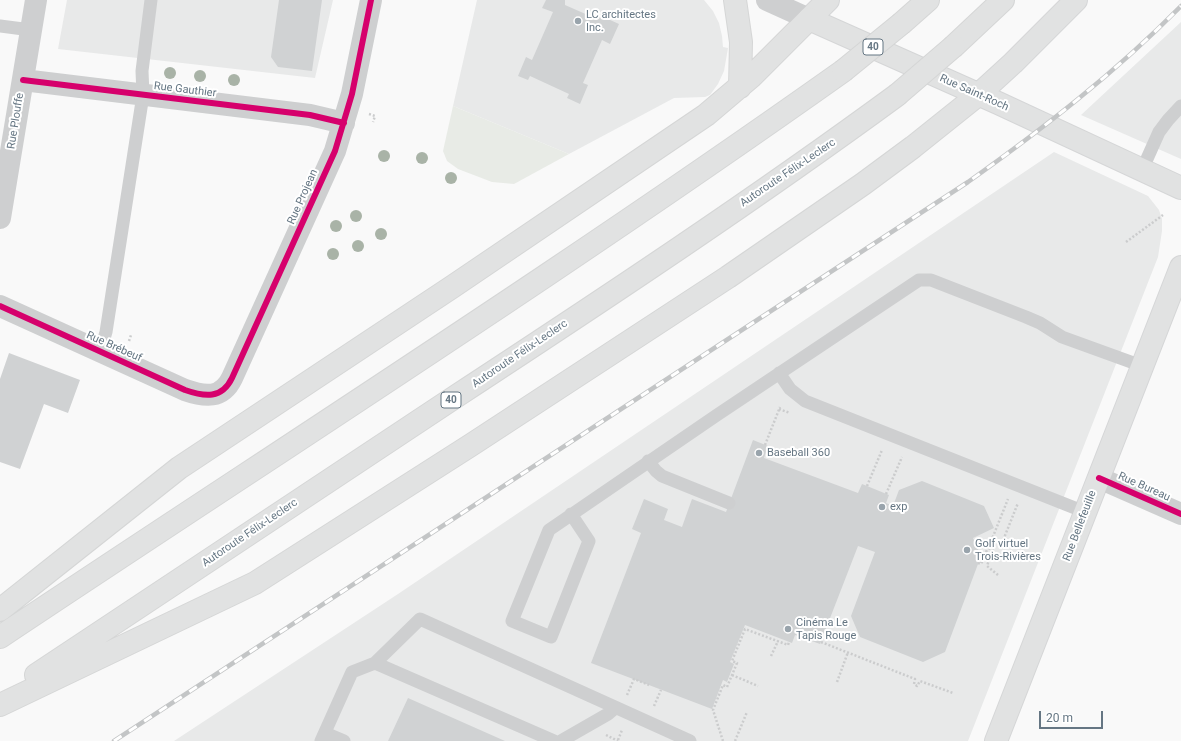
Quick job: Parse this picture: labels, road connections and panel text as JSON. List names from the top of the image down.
{
  "streets": {
    "main road": [
      "40",
      "Rue Saint-Roch",
      "Autoroute Félix-Leclerc",
      "Rue Bellefeuille"
    ],
    "street": [
      "Rue Gauthier",
      "Rue Plouffe",
      "Rue Projean",
      "Rue Brébeuf",
      "Rue Bureau"
    ]
  },
  "crossings": [
    ["Rue Gauthier", "Rue Plouffe"],
    ["Rue Gauthier", "Rue Projean"],
    ["Rue Projean", "Rue Brébeuf"],
    ["Rue Bureau", "Rue Bellefeuille"]
  ],
  "places": [
    "LC architectes Inc.",
    "Baseball 360",
    "exp",
    "Golf virtuel Trois-Rivières",
    "Cinéma Le Tapis Rouge"
  ],
  "scale_bar": "20 m"
}
